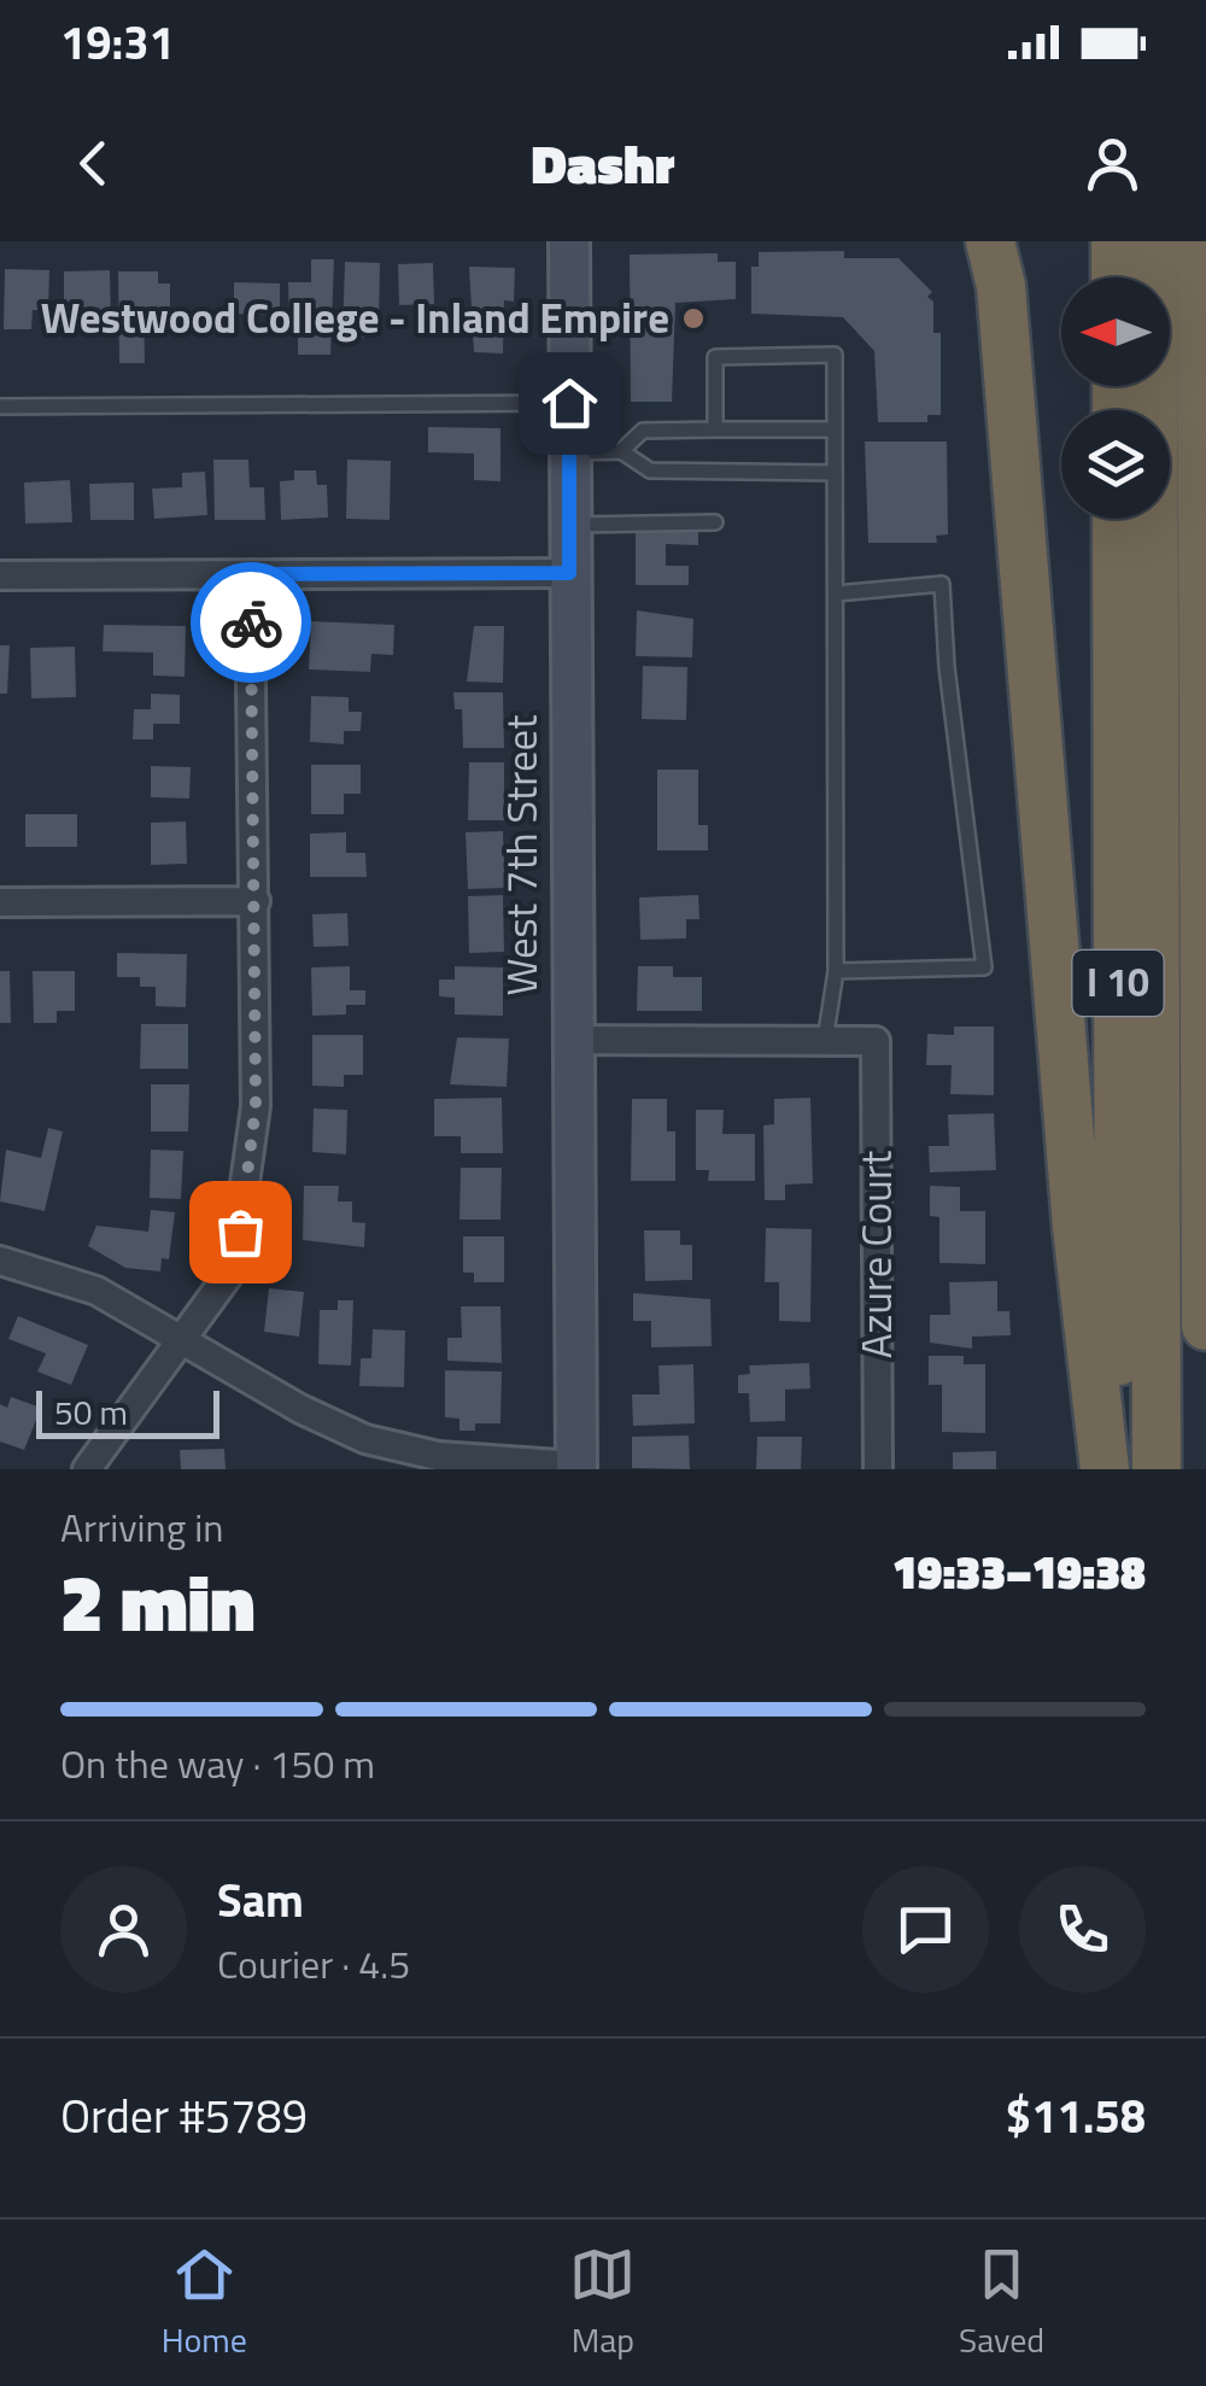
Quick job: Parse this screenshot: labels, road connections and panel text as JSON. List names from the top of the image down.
{
  "streets": {
    "highway": ["I 10"],
    "street": ["West 7th Street", "Azure Court"]
  },
  "places": ["Westwood College - Inland Empire"],
  "scale_bar": "50 m",
  "north": "left",
  "page": {
    "status": "19:31",
    "header": "Dashr",
    "scale": "50 m",
    "heading": ["2 min", "Arriving in", "19:33–19:38"],
    "panel": [
      "Sam",
      "Courier · 4.5",
      "Order #5789",
      "$11.58"
    ],
    "bar": "On the way · 150 m",
    "tabs": ["Home", "Map", "Saved"]
  }
}
